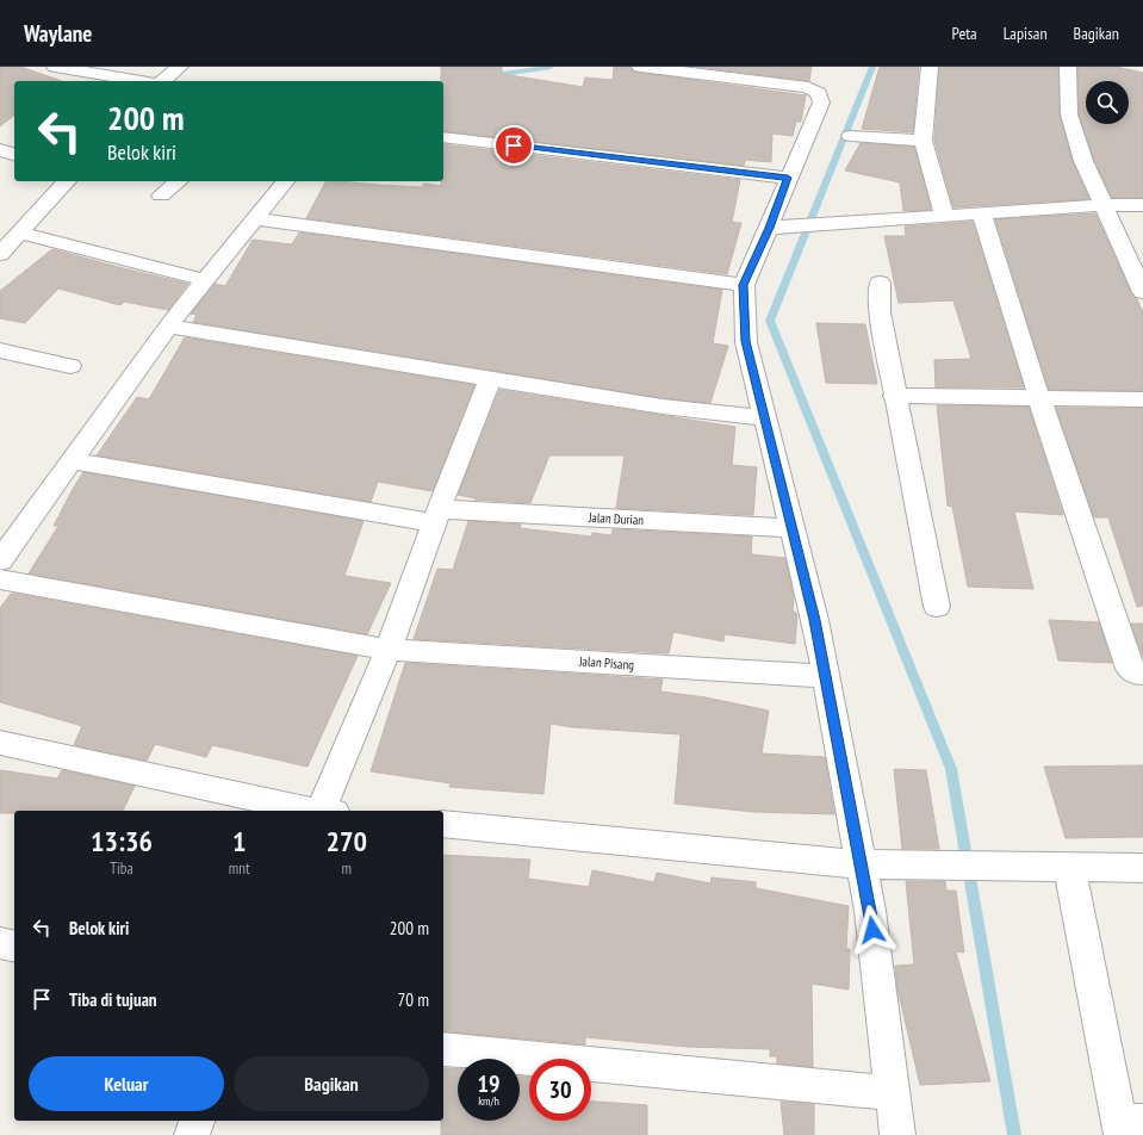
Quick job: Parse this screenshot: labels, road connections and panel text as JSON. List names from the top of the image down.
{
  "streets": {
    "street": ["Jalan Durian", "Jalan Pisang"]
  },
  "page": {
    "header": "Waylane",
    "nav": ["Peta", "Lapisan", "Bagikan"],
    "turn": ["200 m", "Belok kiri"],
    "eta": [
      "13:36",
      "Tiba",
      "1",
      "mnt",
      "270",
      "m"
    ],
    "list": [
      {
        "name": "Belok kiri",
        "value": "200 m"
      },
      {
        "name": "Tiba di tujuan",
        "value": "70 m"
      }
    ],
    "buttons": ["Keluar", "Bagikan"],
    "speed": "19 km/h",
    "limit": "30"
  }
}
